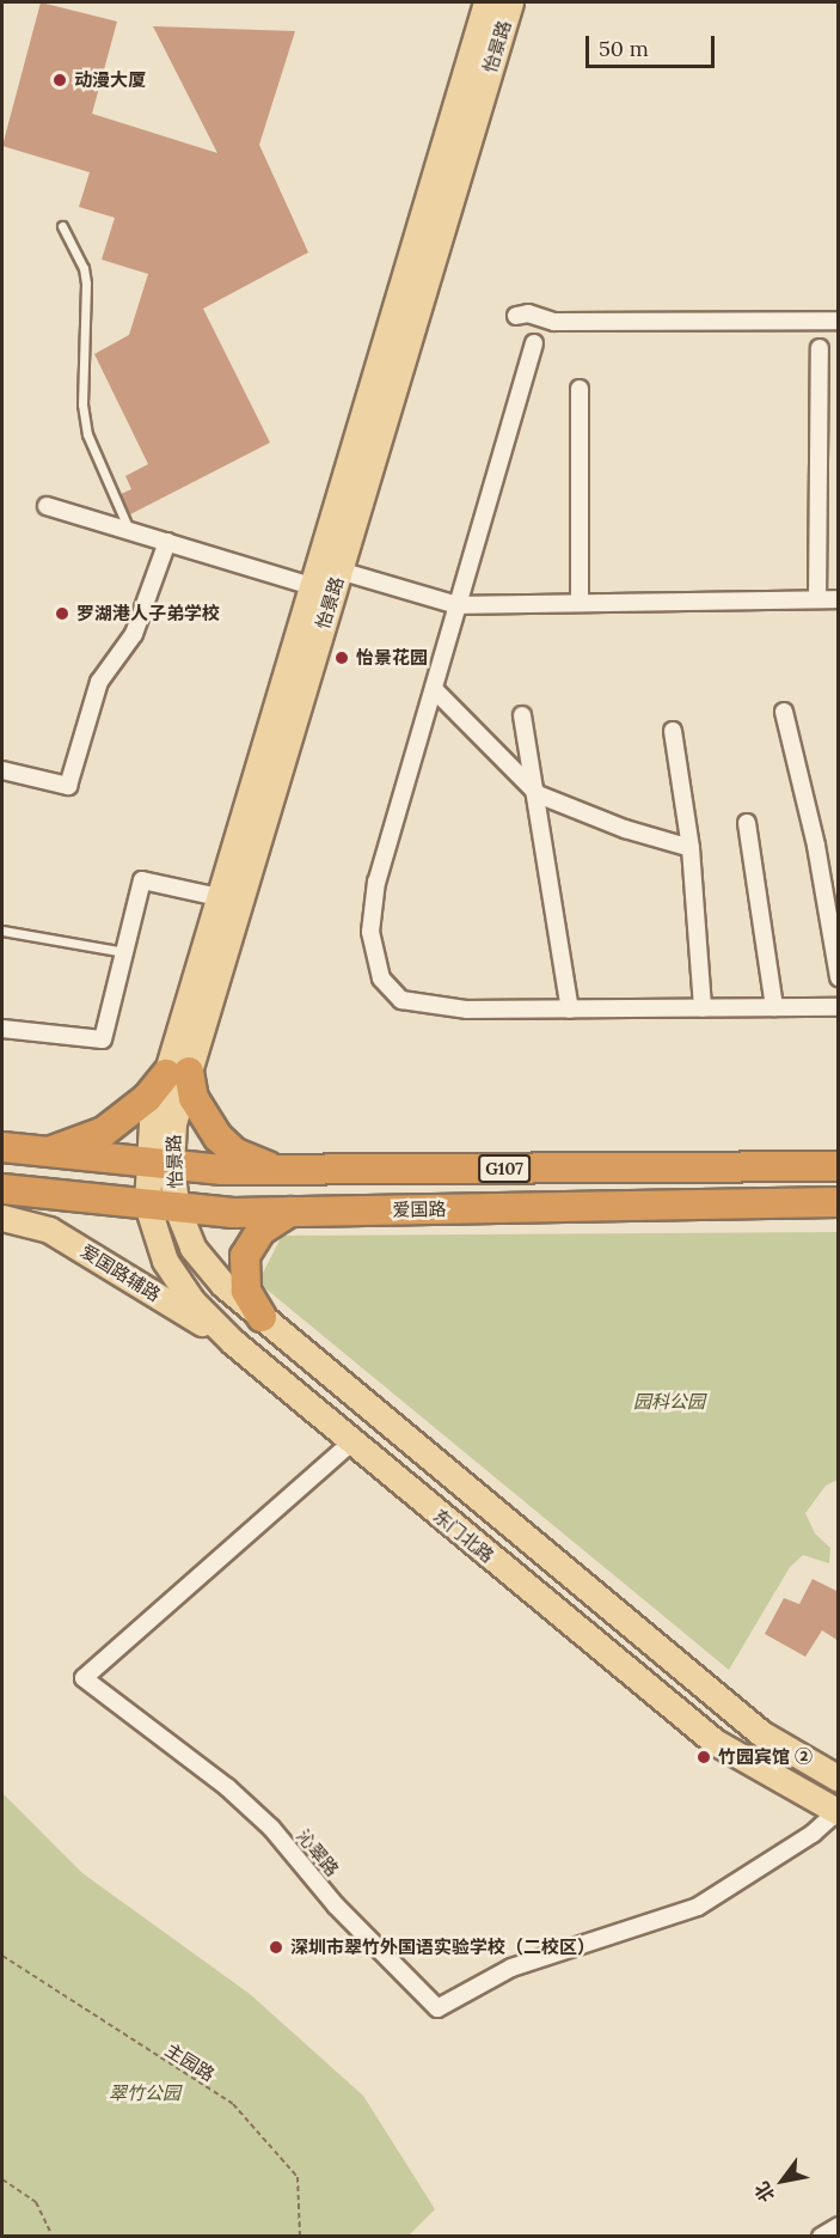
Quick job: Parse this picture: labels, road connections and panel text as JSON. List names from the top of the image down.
{
  "streets": {
    "highway": ["G107", "爱国路"],
    "main road": ["怡景路", "爱国路辅路", "东门北路"],
    "street": ["沁翠路"],
    "path": ["主园路"]
  },
  "crossings": [
    ["怡景路", "G107"],
    ["怡景路", "爱国路"],
    ["怡景路", "东门北路"],
    ["爱国路", "东门北路"],
    ["爱国路辅路", "东门北路"],
    ["东门北路", "沁翠路"]
  ],
  "parks": ["园科公园", "翠竹公园"],
  "places": [
    "动漫大厦",
    "罗湖港人子弟学校",
    "怡景花园",
    "竹园宾馆 ②",
    "深圳市翠竹外国语实验学校（二校区）"
  ],
  "scale_bar": "50 m",
  "north": "bottom left"
}
